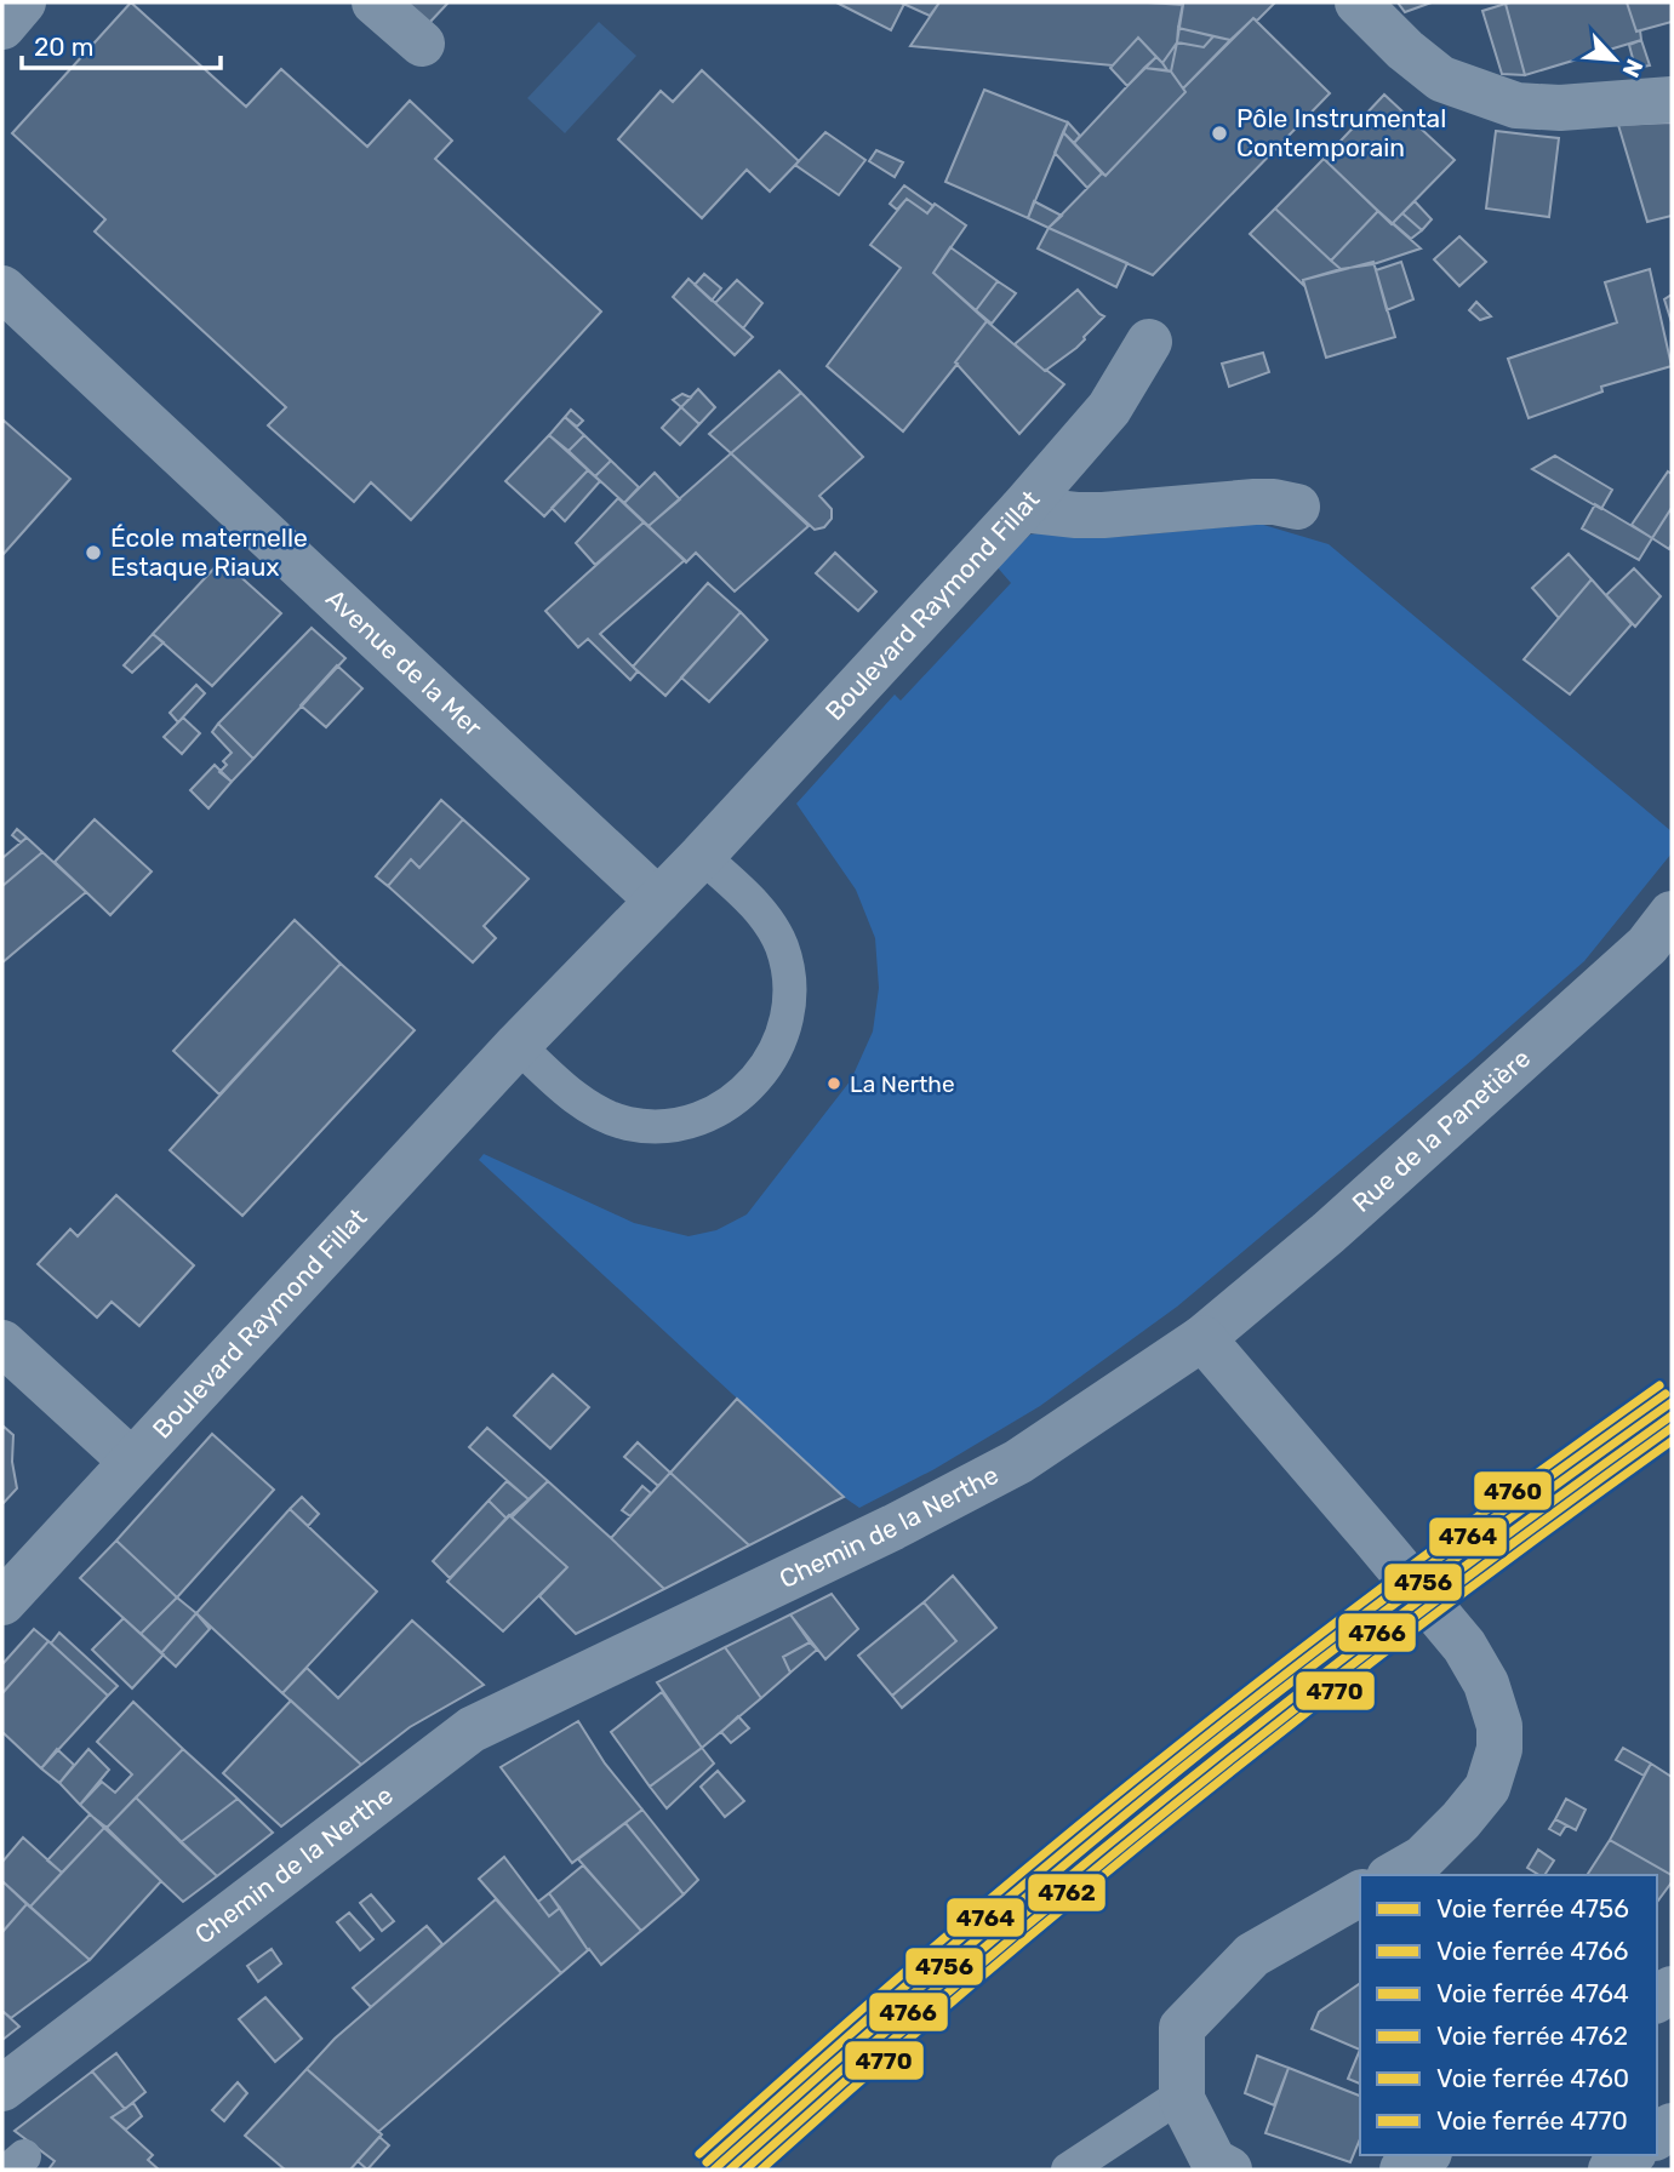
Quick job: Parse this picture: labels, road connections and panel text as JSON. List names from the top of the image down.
{
  "streets": {
    "street": [
      "Boulevard Raymond Fillat",
      "Avenue de la Mer",
      "Rue de la Panetière",
      "Chemin de la Nerthe"
    ]
  },
  "crossings": [
    ["Boulevard Raymond Fillat", "Avenue de la Mer"],
    ["Rue de la Panetière", "Chemin de la Nerthe"]
  ],
  "places": ["Pôle Instrumental Contemporain", "École maternelle Estaque Riaux", "La Nerthe"],
  "lines": [
    "rail line 4760",
    "rail line 4764",
    "rail line 4756",
    "rail line 4766",
    "rail line 4762",
    "rail line 4770"
  ],
  "legend": [
    "Voie ferrée 4756",
    "Voie ferrée 4766",
    "Voie ferrée 4764",
    "Voie ferrée 4762",
    "Voie ferrée 4760",
    "Voie ferrée 4770"
  ],
  "scale_bar": "20 m",
  "north": "bottom right"
}
